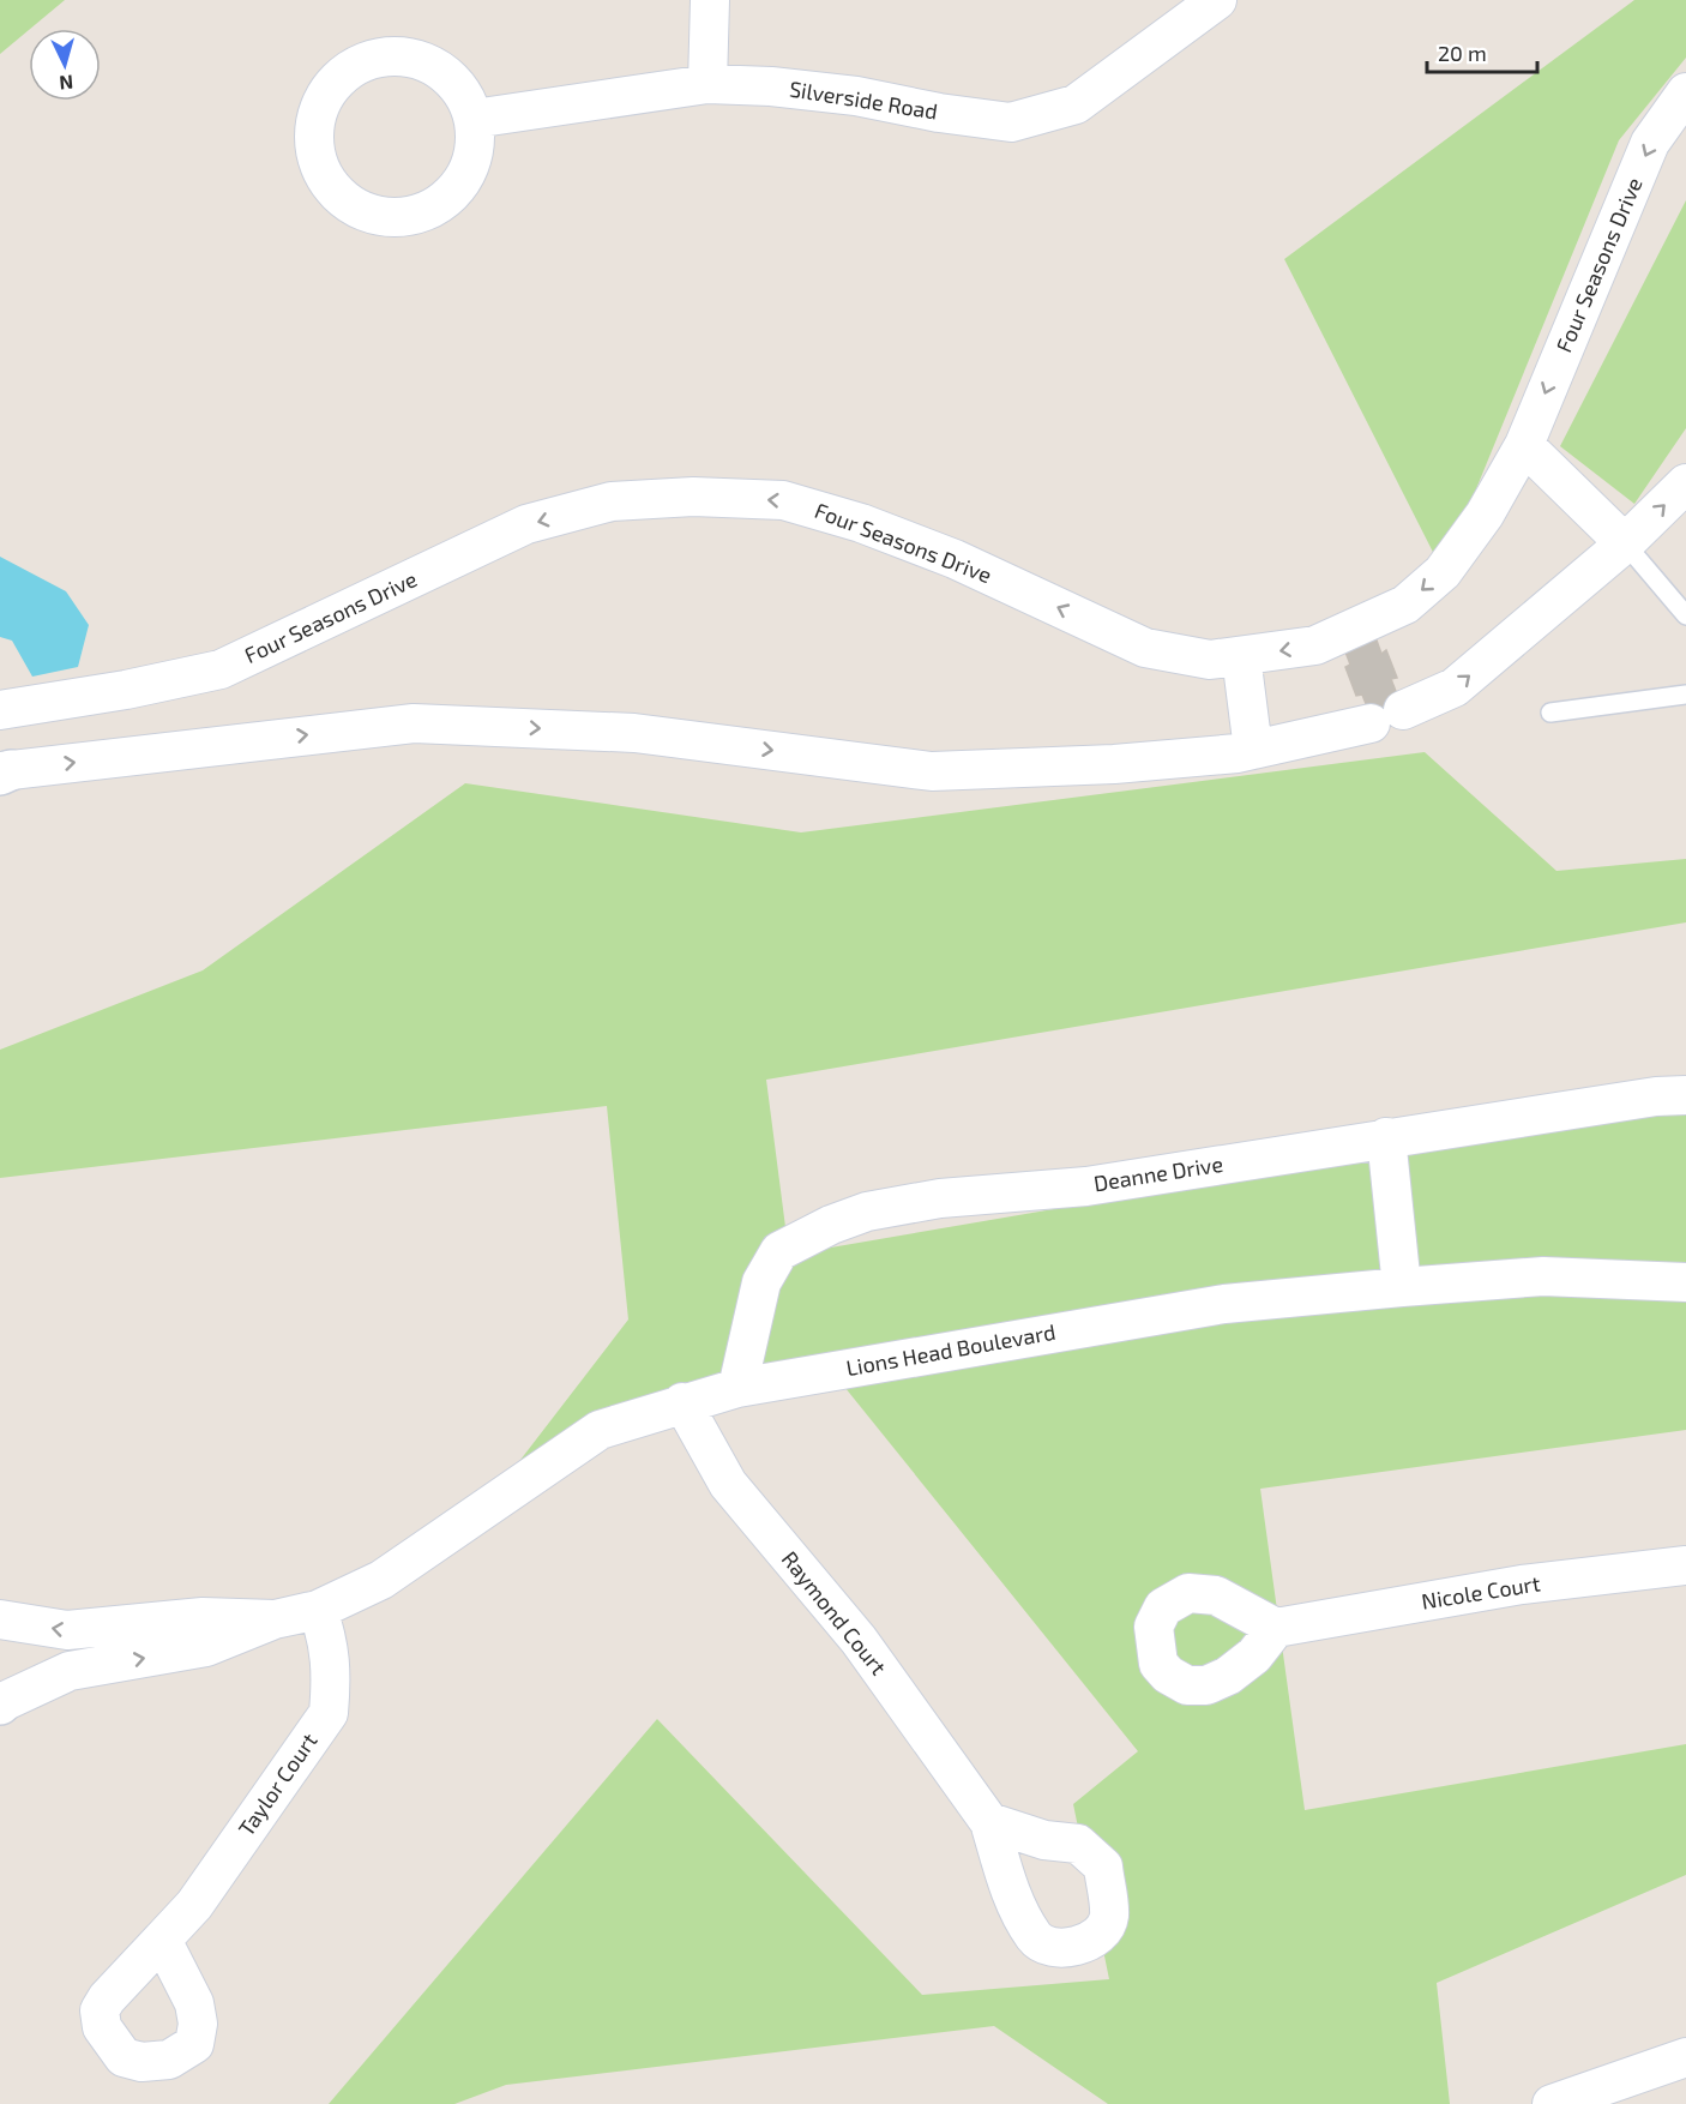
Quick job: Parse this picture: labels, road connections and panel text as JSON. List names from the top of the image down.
{
  "streets": {
    "street": [
      "Silverside Road",
      "Four Seasons Drive",
      "Deanne Drive",
      "Lions Head Boulevard",
      "Nicole Court",
      "Raymond Court",
      "Taylor Court"
    ]
  },
  "crossings": [
    ["Deanne Drive", "Lions Head Boulevard"],
    ["Lions Head Boulevard", "Raymond Court"],
    ["Lions Head Boulevard", "Taylor Court"]
  ],
  "scale_bar": "20 m",
  "north": "bottom"
}
